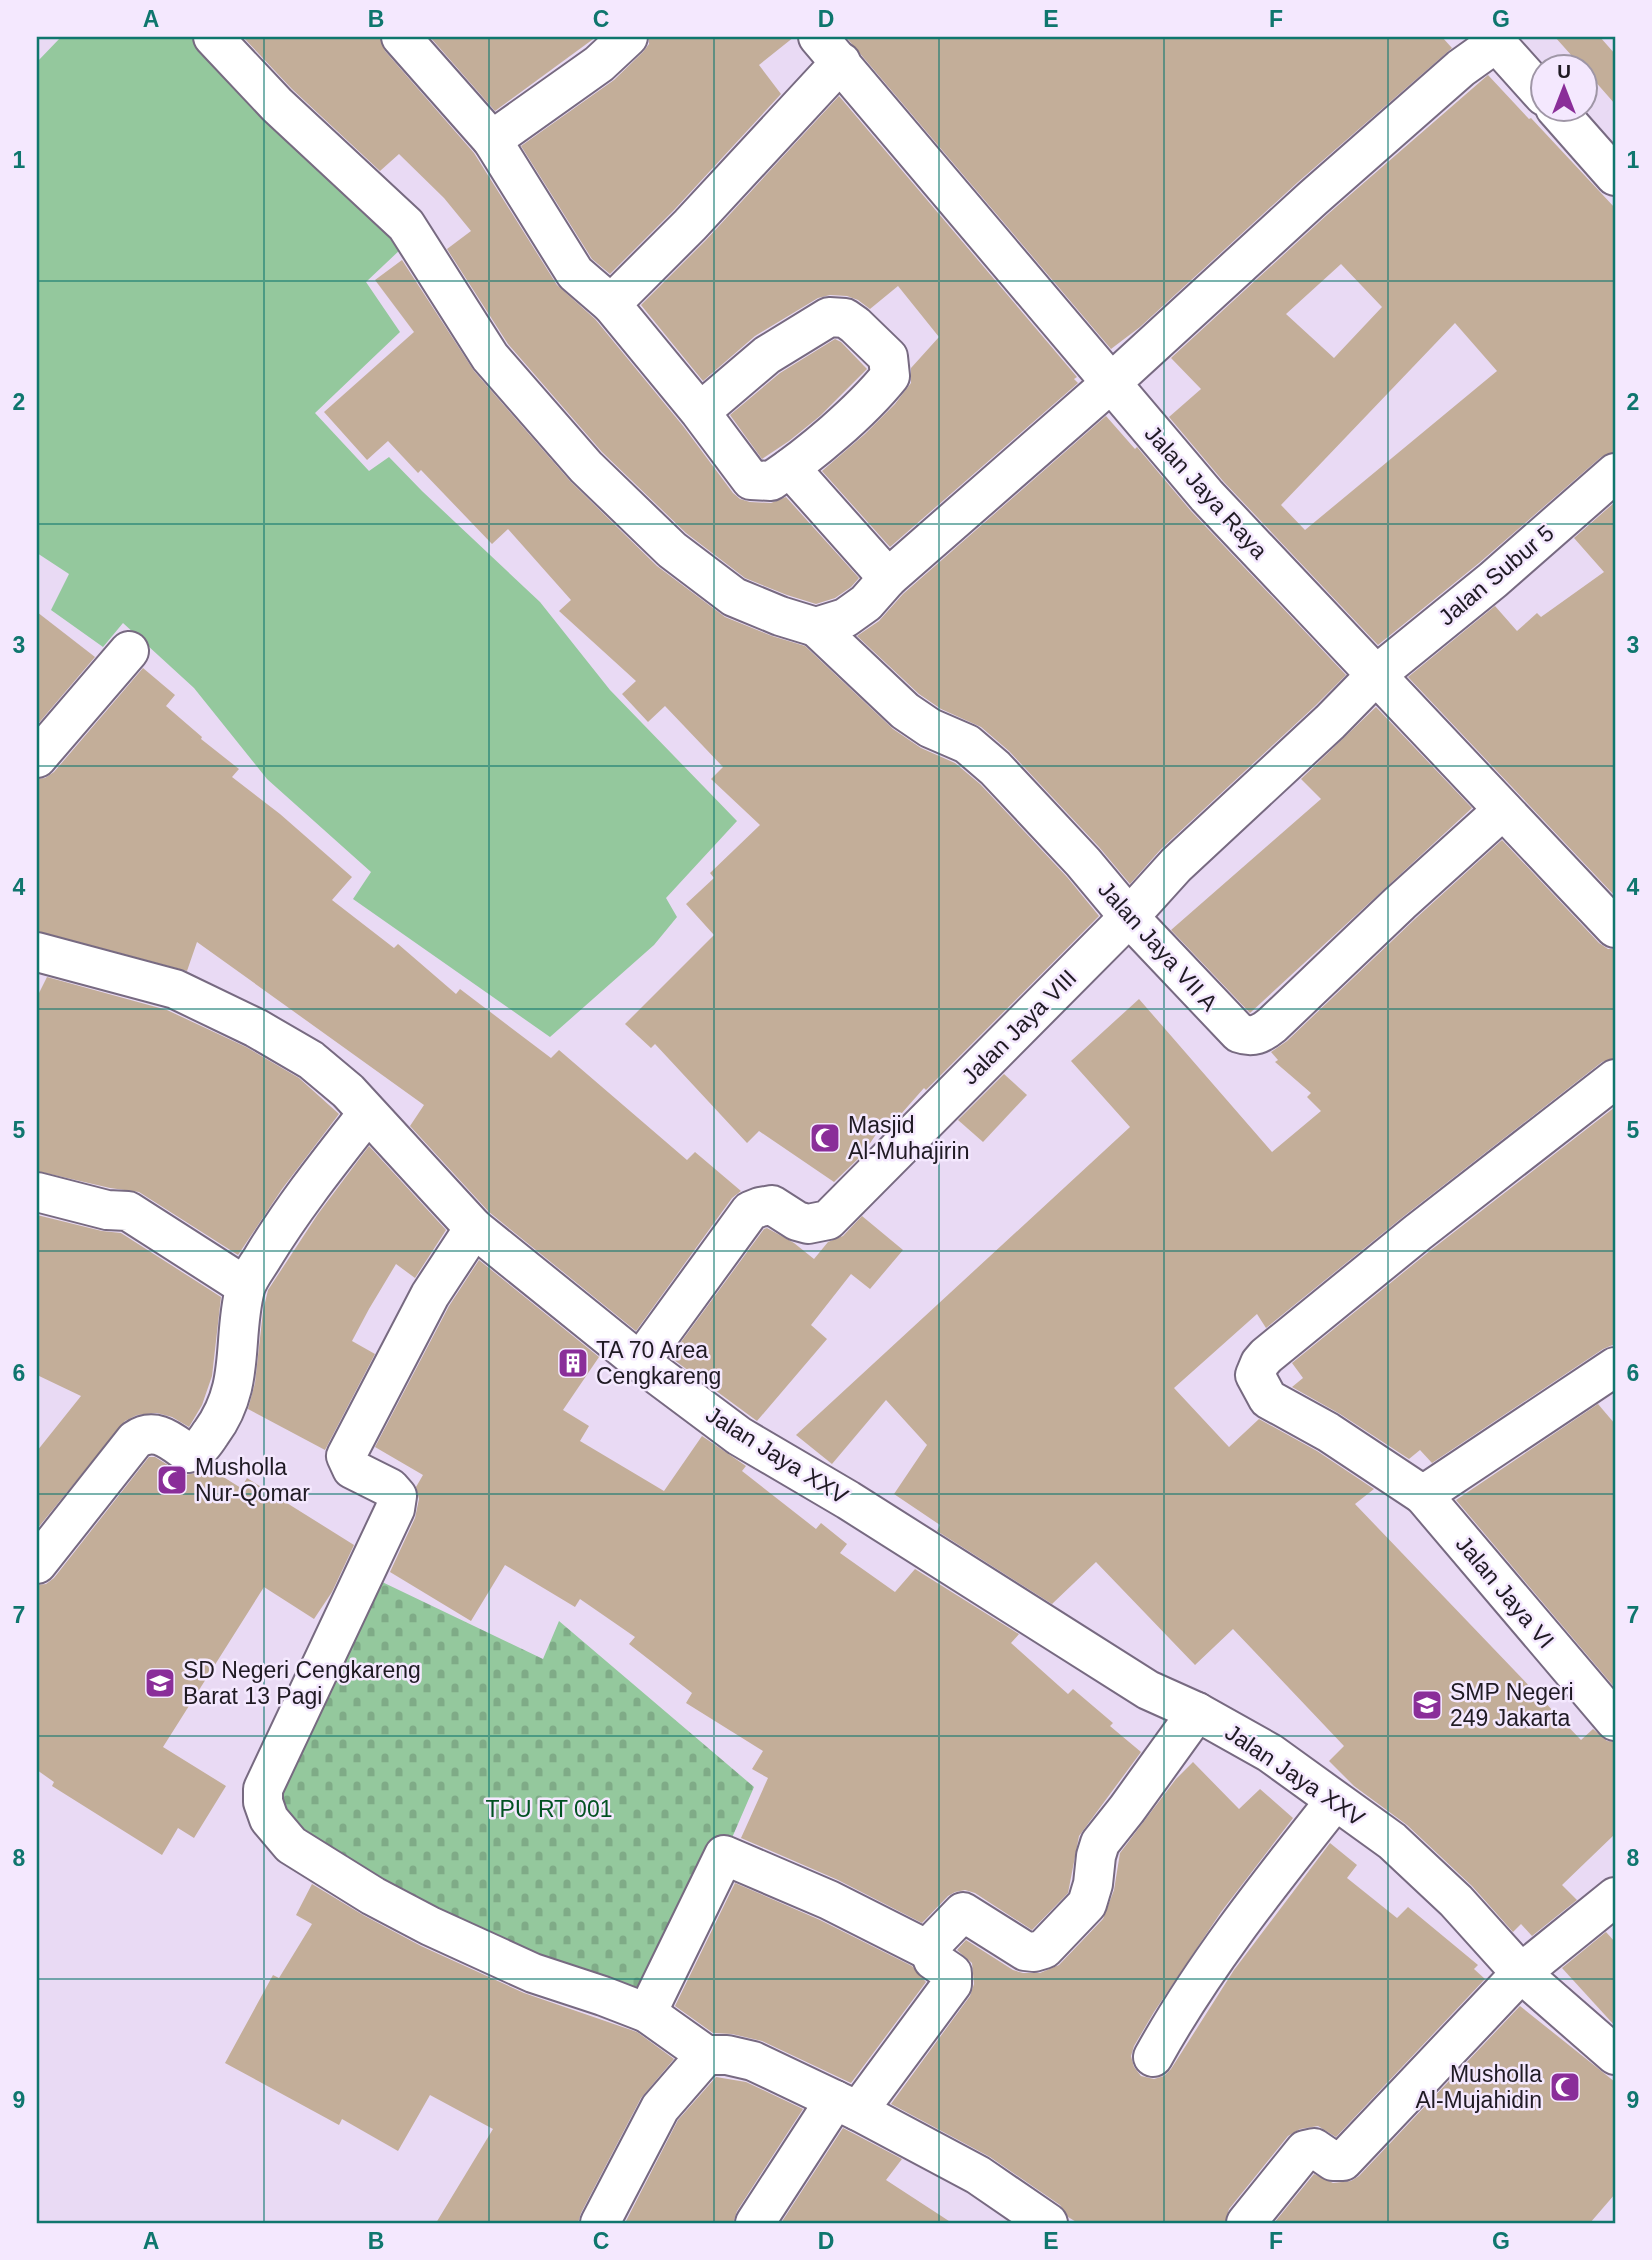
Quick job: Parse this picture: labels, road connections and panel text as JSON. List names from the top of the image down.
{
  "streets": {
    "street": [
      "Jalan Jaya Raya",
      "Jalan Subur 5",
      "Jalan Jaya VII A",
      "Jalan Jaya VIII",
      "Jalan Jaya XXV",
      "Jalan Jaya VI"
    ]
  },
  "crossings": [
    ["Jalan Jaya Raya", "Jalan Subur 5"],
    ["Jalan Jaya Raya", "Jalan Jaya VII A"],
    ["Jalan Jaya Raya", "Jalan Jaya VIII"],
    ["Jalan Subur 5", "Jalan Jaya VIII"],
    ["Jalan Jaya VII A", "Jalan Jaya VIII"],
    ["Jalan Jaya VIII", "Jalan Jaya XXV"]
  ],
  "parks": ["TPU RT 001"],
  "places": {
    "mosque": ["Masjid Al-Muhajirin", "Musholla Nur-Qomar", "Musholla Al-Mujahidin"],
    "building": ["TA 70 Area Cengkareng"],
    "school or university": ["SD Negeri Cengkareng Barat 13 Pagi", "SMP Negeri 249 Jakarta"]
  },
  "north": "top",
  "grid": {
    "columns": [
      "A",
      "B",
      "C",
      "D",
      "E",
      "F",
      "G"
    ],
    "rows": [
      "1",
      "2",
      "3",
      "4",
      "5",
      "6",
      "7",
      "8",
      "9"
    ]
  }
}
